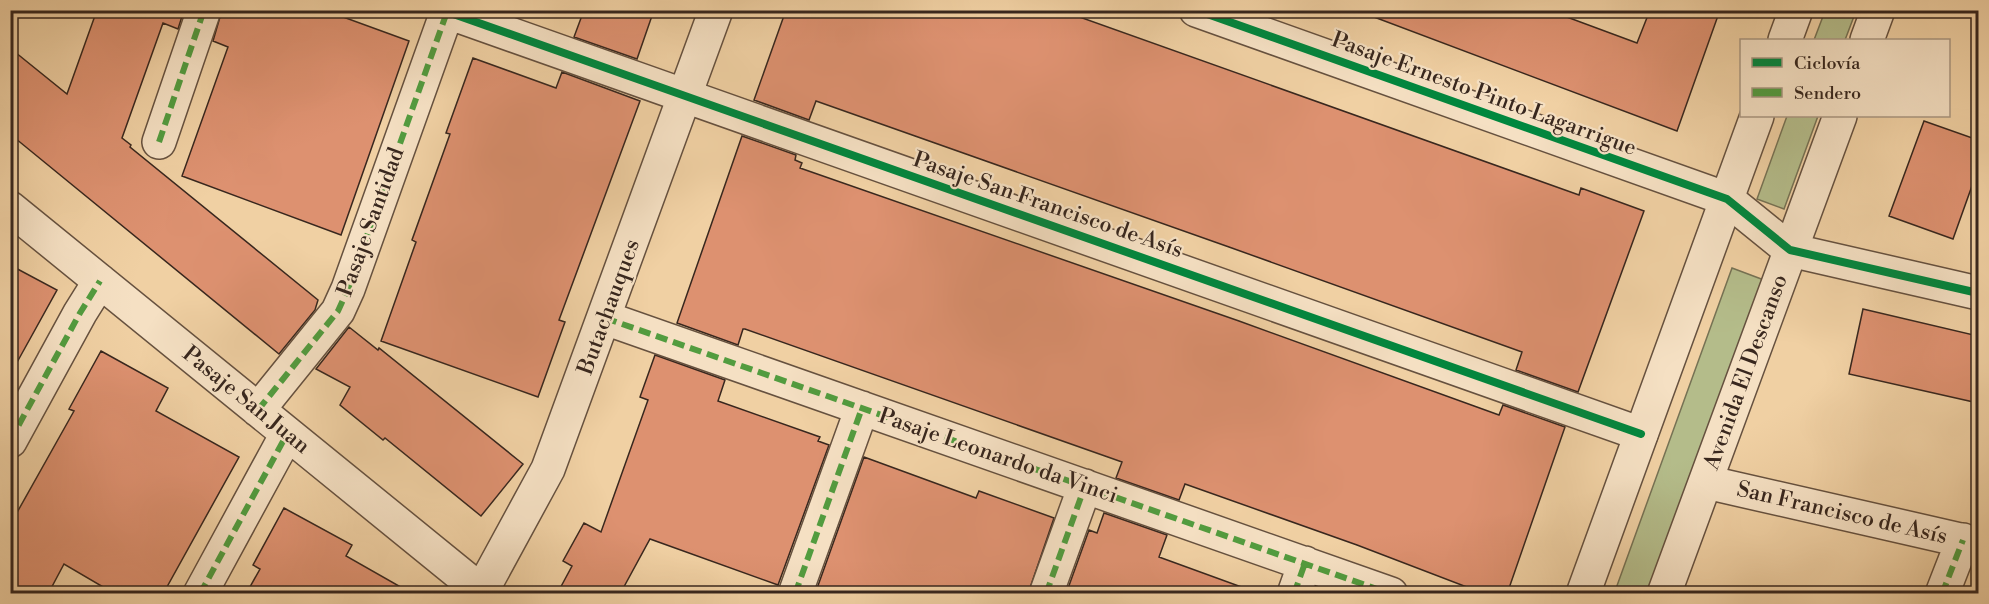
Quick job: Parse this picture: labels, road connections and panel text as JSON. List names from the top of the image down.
{
  "streets": {
    "street": [
      "Pasaje Ernesto Pinto Lagarrigue",
      "Pasaje San Francisco de Asís",
      "Pasaje Santidad",
      "Butachauques",
      "Avenida El Descanso",
      "Pasaje San Juan",
      "Pasaje Leonardo da Vinci",
      "San Francisco de Asís"
    ]
  },
  "crossings": [
    ["Pasaje Ernesto Pinto Lagarrigue", "Avenida El Descanso"],
    ["Pasaje San Francisco de Asís", "Pasaje Santidad"],
    ["Pasaje San Francisco de Asís", "Butachauques"],
    ["Pasaje Santidad", "Pasaje San Juan"],
    ["Butachauques", "Pasaje San Juan"],
    ["Butachauques", "Pasaje Leonardo da Vinci"],
    ["Avenida El Descanso", "San Francisco de Asís"]
  ],
  "legend": ["Ciclovía", "Sendero"]
}
